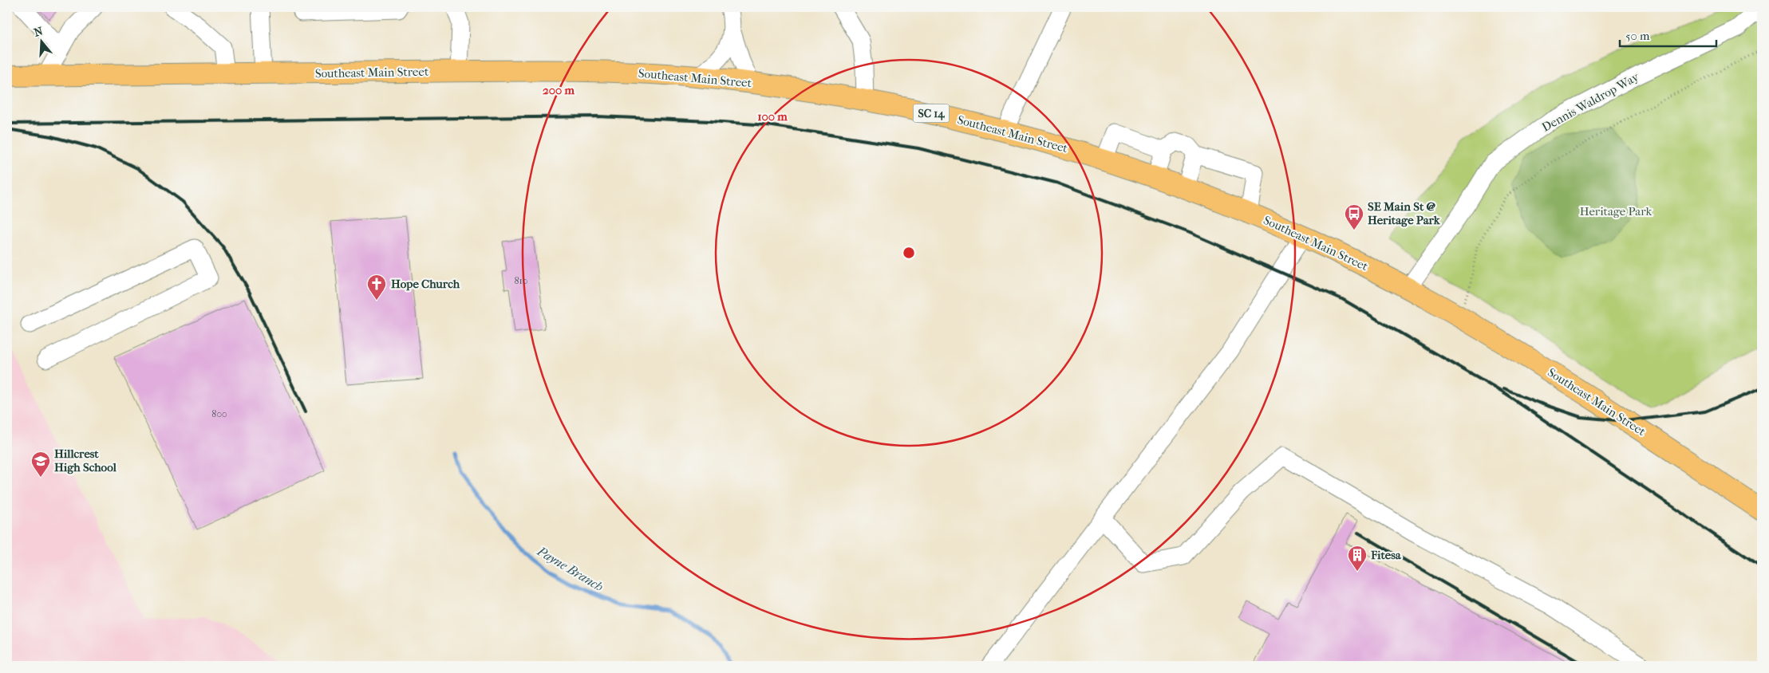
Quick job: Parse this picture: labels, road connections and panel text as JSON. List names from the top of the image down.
{
  "streets": {
    "main road": ["Southeast Main Street", "SC 14"],
    "street": ["Dennis Waldrop Way"]
  },
  "crossings": [
    ["Southeast Main Street", "Dennis Waldrop Way"]
  ],
  "water": ["Payne Branch"],
  "parks": ["Heritage Park"],
  "places": {
    "bus stop": ["SE Main St @ Heritage Park"],
    "church": ["Hope Church"],
    "school or university": ["Hillcrest High School"],
    "building": ["Fitesa"]
  },
  "house_numbers": ["810", "800"],
  "scale_bar": "50 m",
  "north": "top",
  "rings": ["200 m", "100 m"]
}
